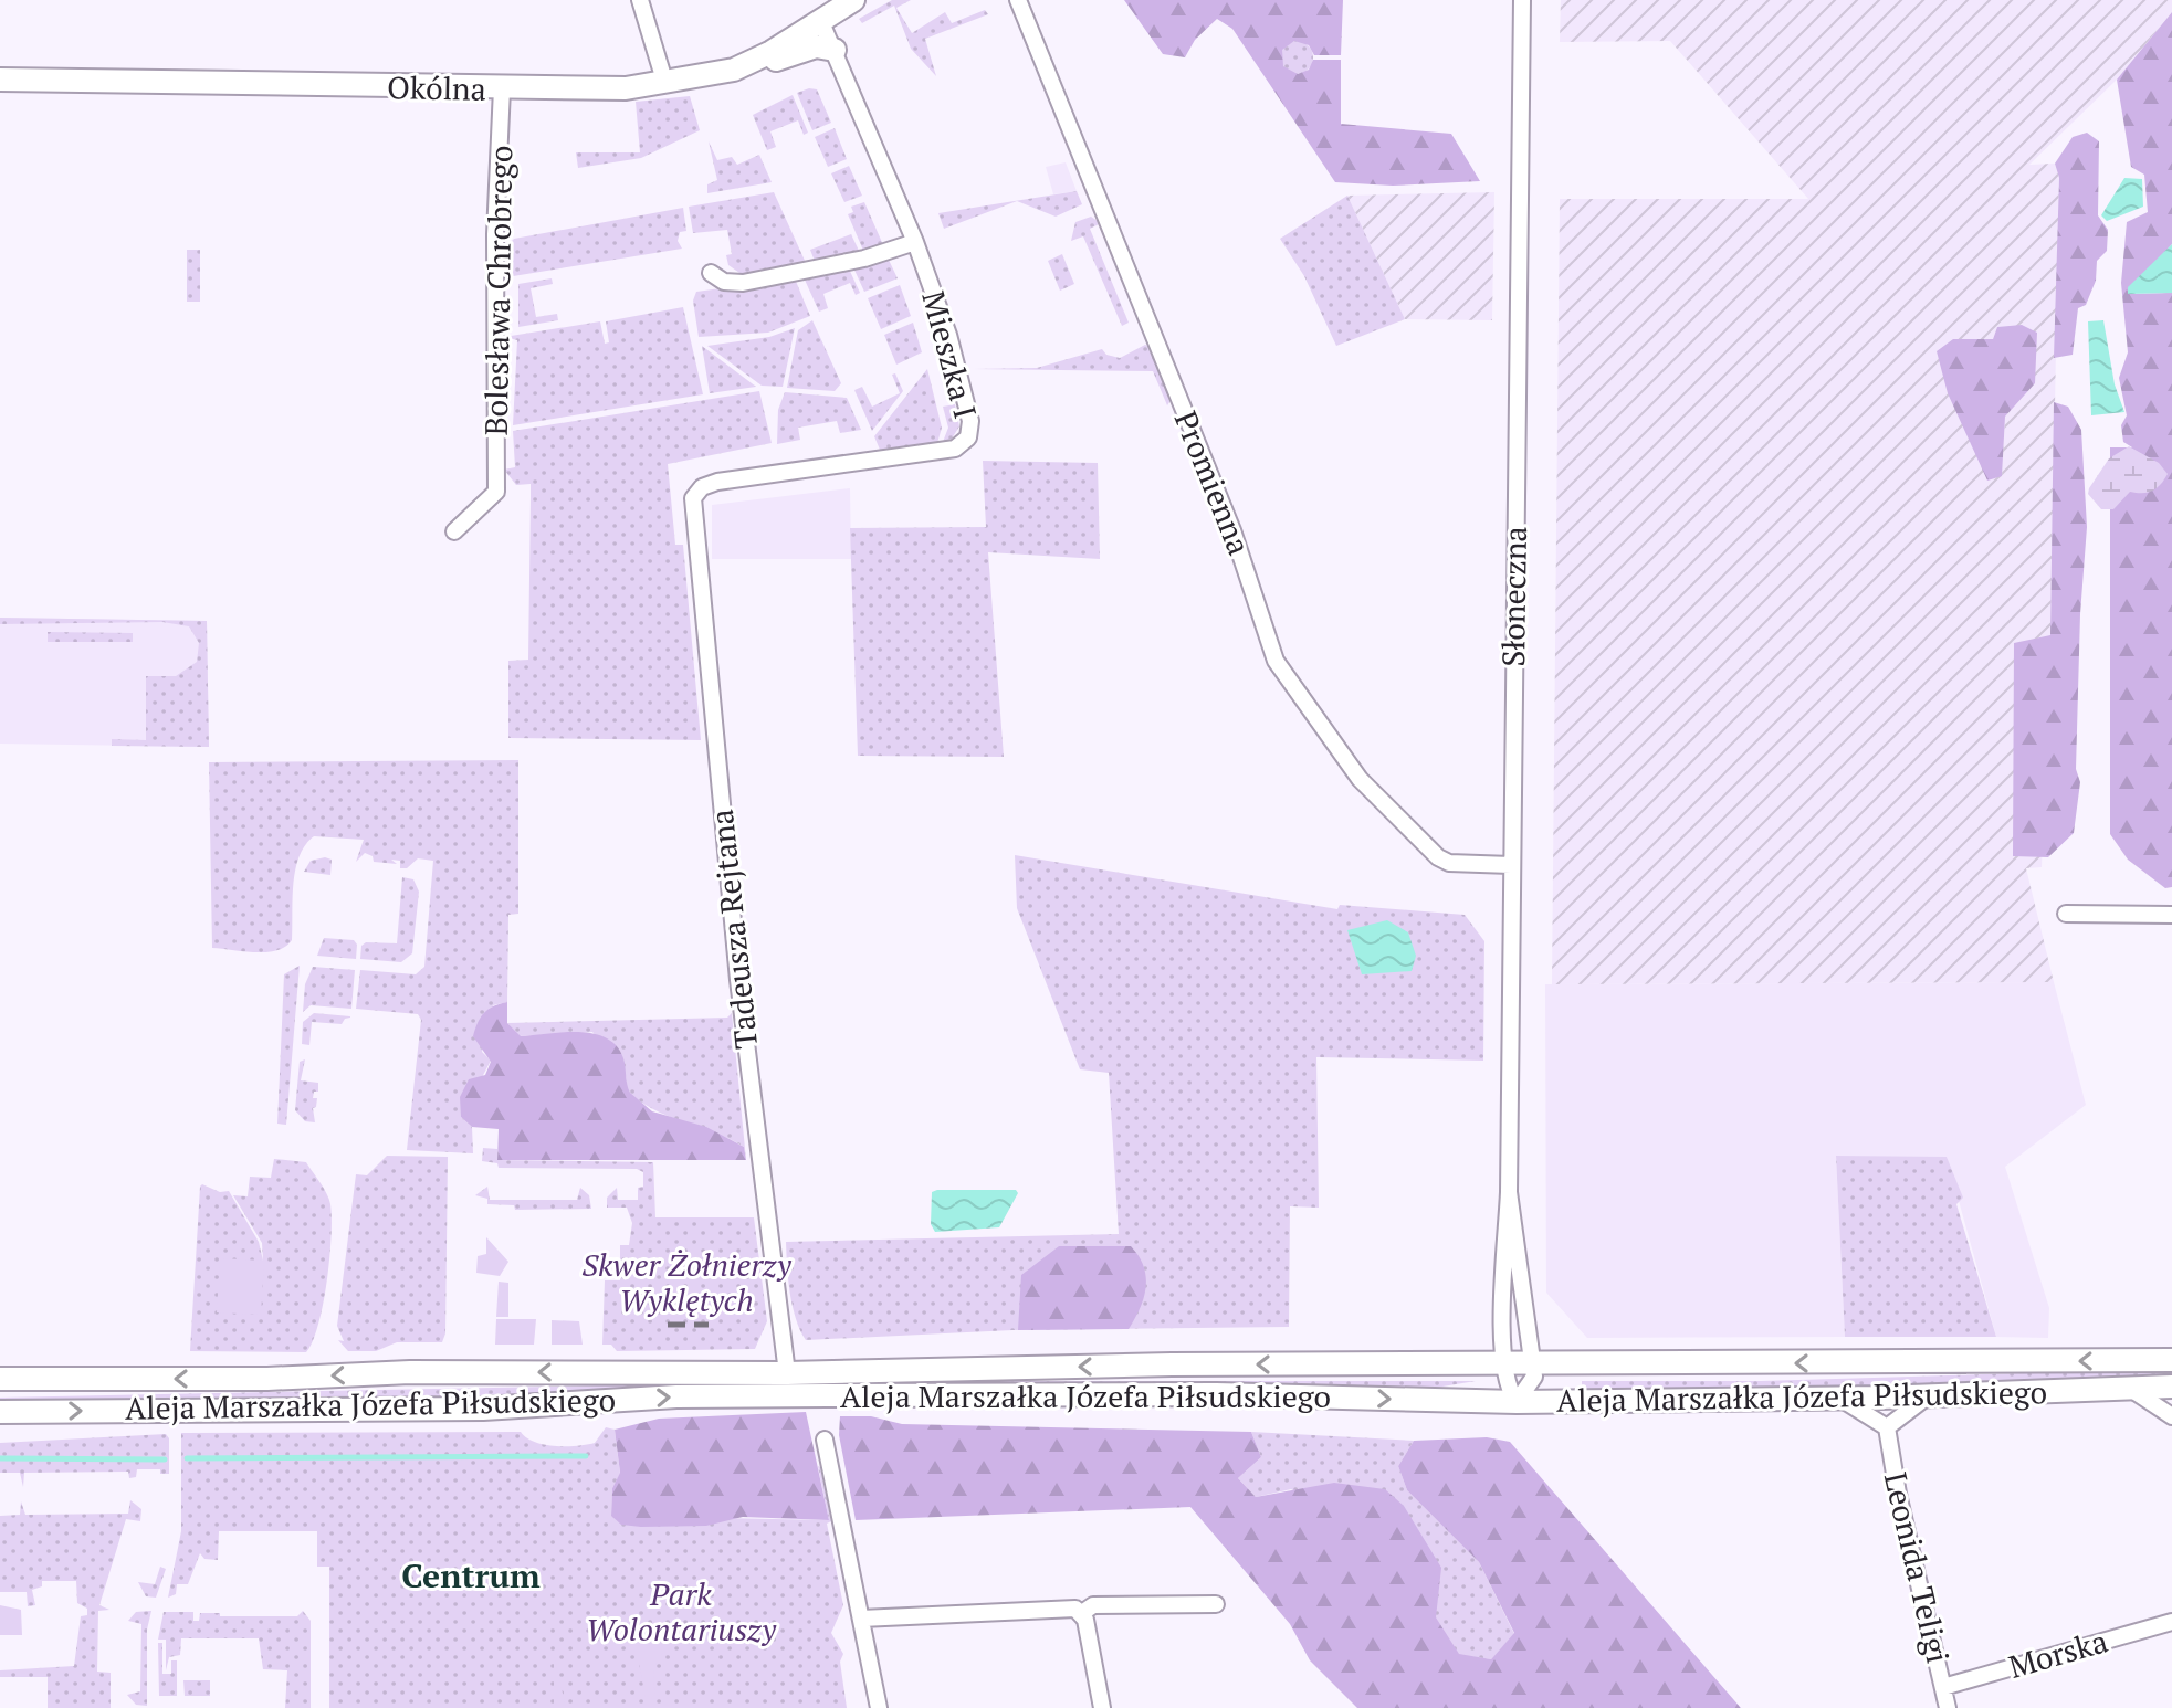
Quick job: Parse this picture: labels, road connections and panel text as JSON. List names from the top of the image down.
{
  "streets": {
    "main road": ["Okólna", "Aleja Marszałka Józefa Piłsudskiego"],
    "street": [
      "Bolesława Chrobrego",
      "Mieszka I",
      "Promienna",
      "Słoneczna",
      "Tadeusza Rejtana",
      "Leonida Teligi",
      "Morska"
    ]
  },
  "crossings": [
    ["Okólna", "Bolesława Chrobrego"],
    ["Okólna", "Mieszka I"],
    ["Mieszka I", "Tadeusza Rejtana"],
    ["Promienna", "Słoneczna"],
    ["Słoneczna", "Aleja Marszałka Józefa Piłsudskiego"],
    ["Tadeusza Rejtana", "Aleja Marszałka Józefa Piłsudskiego"],
    ["Leonida Teligi", "Morska"]
  ],
  "districts": ["Centrum"],
  "parks": ["Skwer Żołnierzy Wyklętych", "Park Wolontariuszy"]
}
